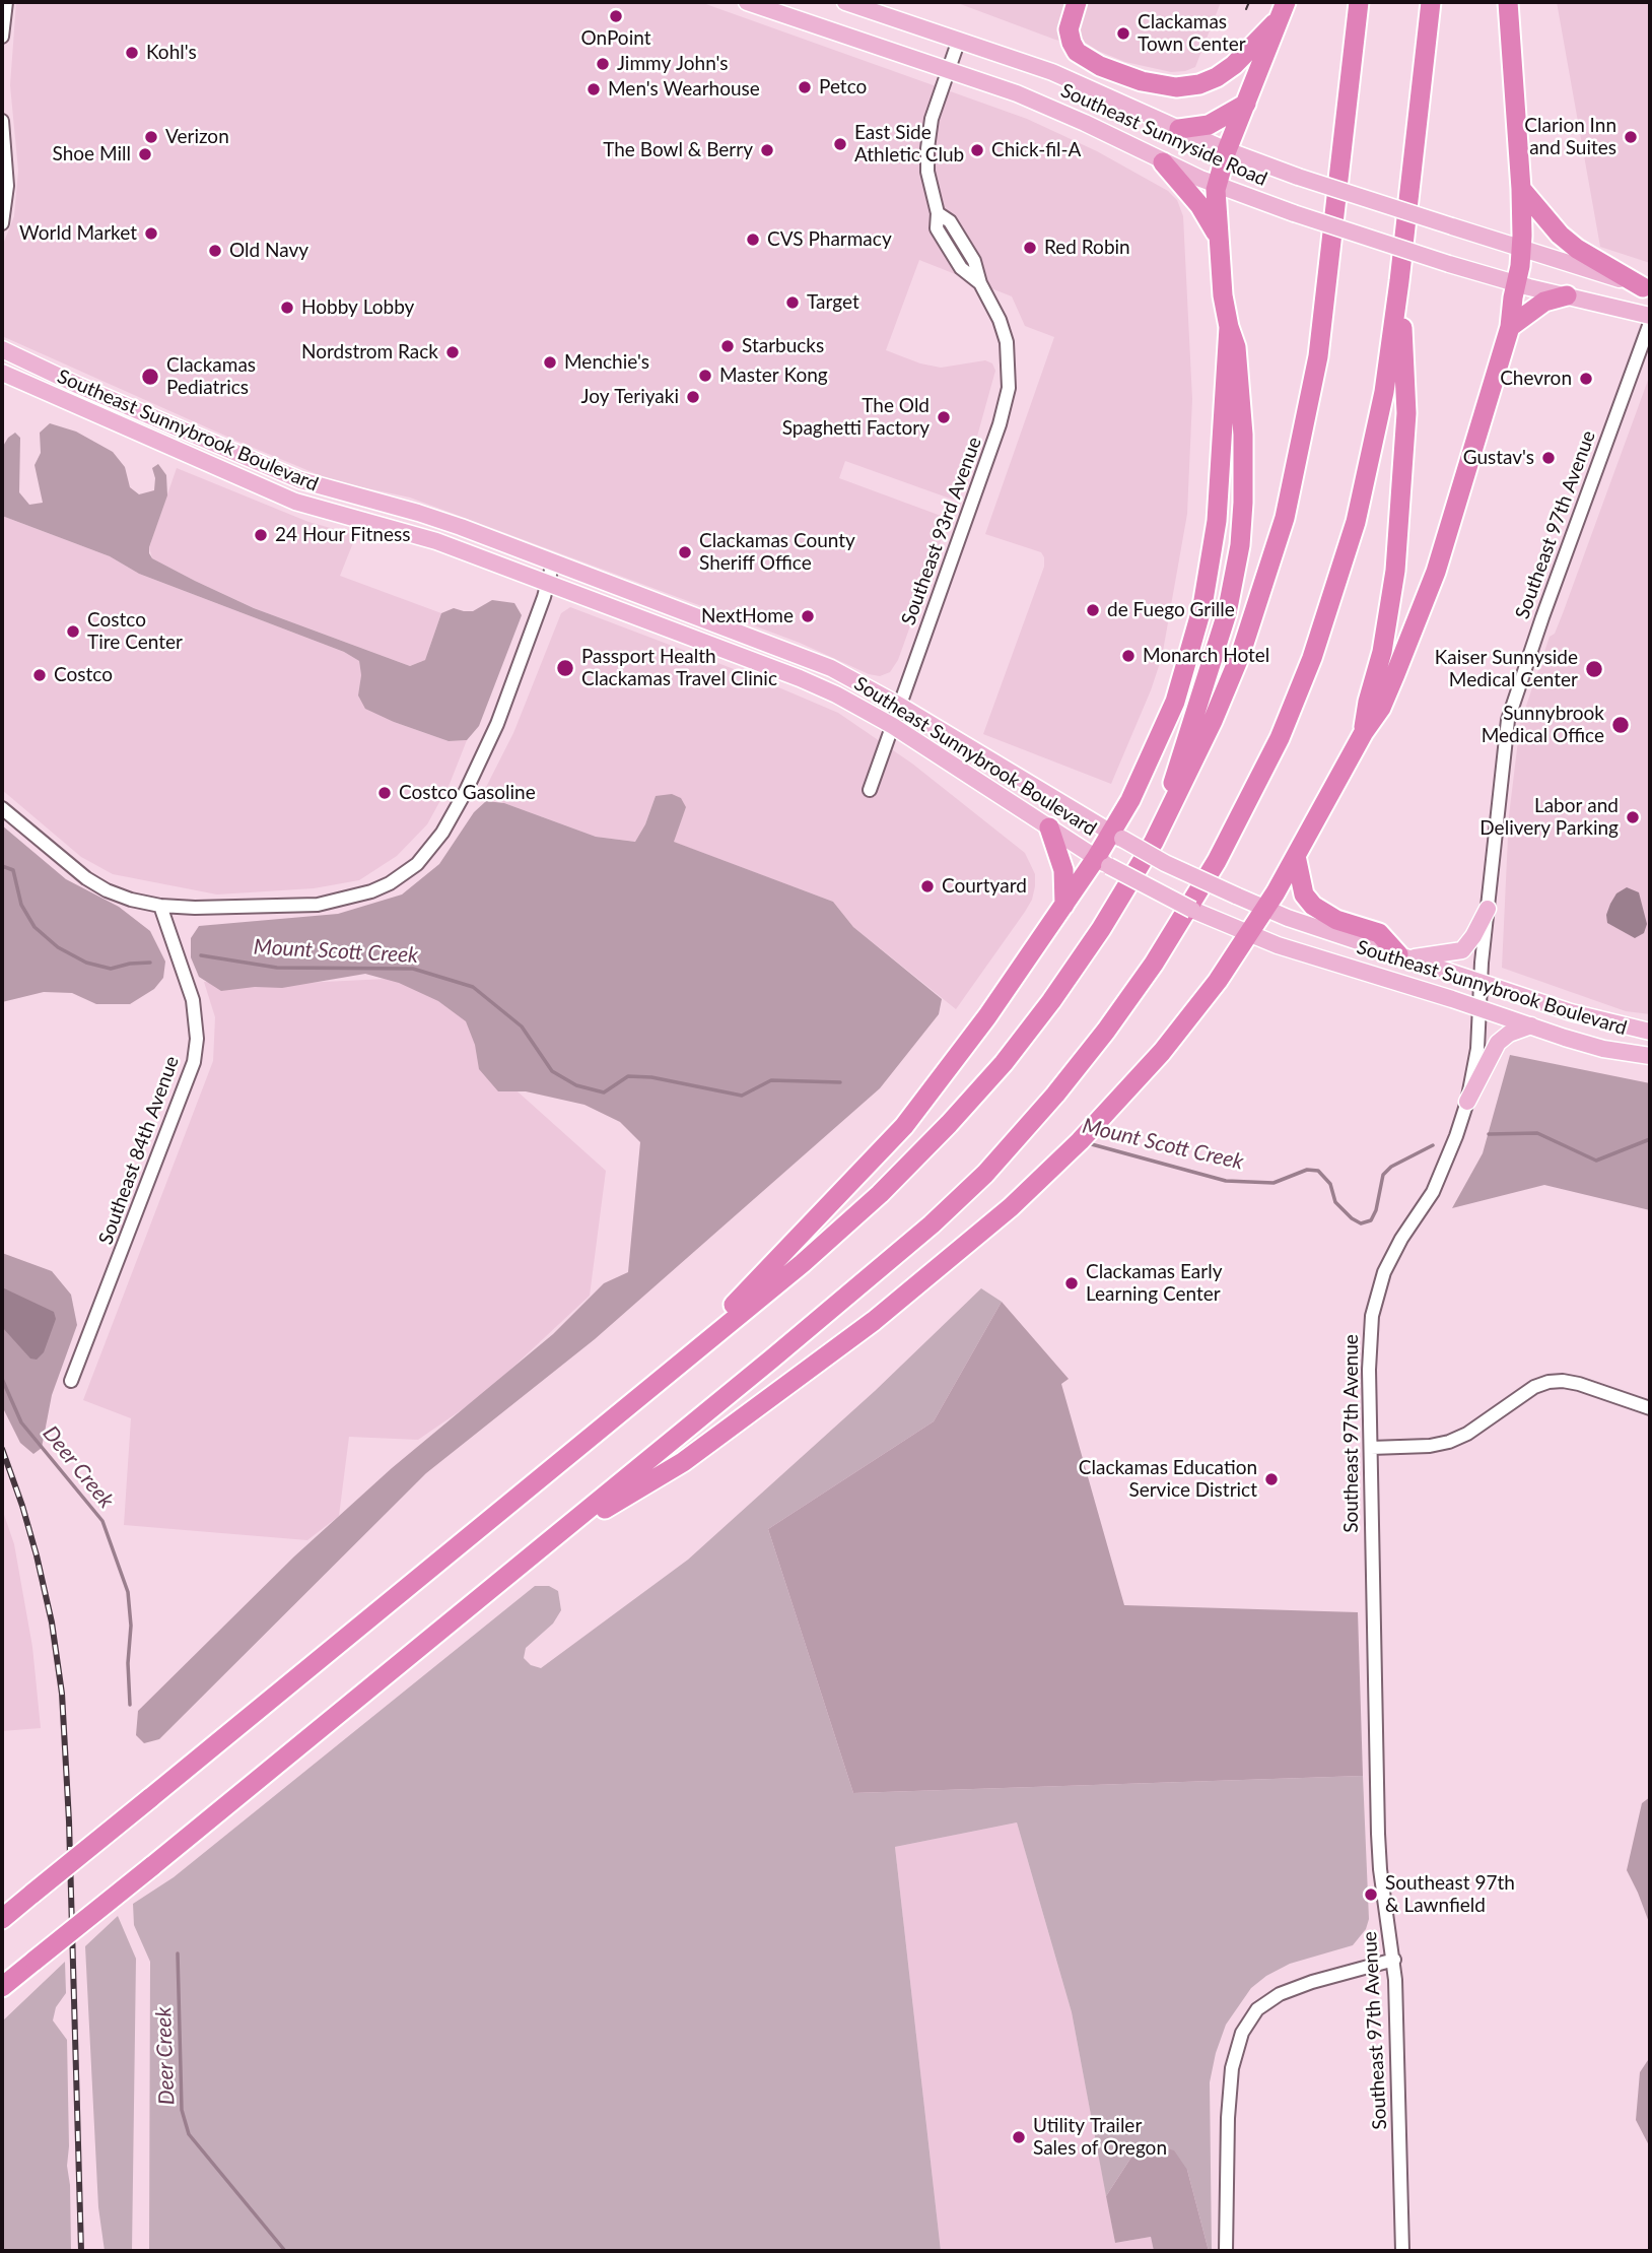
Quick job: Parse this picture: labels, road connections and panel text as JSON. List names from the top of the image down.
{
  "streets": {
    "main road": ["Southeast Sunnyside Road", "Southeast Sunnybrook Boulevard"],
    "street": ["Southeast 97th Avenue", "Southeast 93rd Avenue", "Southeast 84th Avenue"]
  },
  "crossings": [
    ["Southeast Sunnyside Road", "Southeast 93rd Avenue"],
    ["Southeast Sunnybrook Boulevard", "Southeast 97th Avenue"],
    ["Southeast Sunnybrook Boulevard", "Southeast 93rd Avenue"]
  ],
  "water": ["Mount Scott Creek", "Deer Creek"],
  "places": [
    "OnPoint",
    "Clackamas Town Center",
    "Kohl's",
    "Jimmy John's",
    "Petco",
    "Men's Wearhouse",
    "Verizon",
    "Clarion Inn and Suites",
    "East Side Athletic Club",
    "The Bowl & Berry",
    "Chick-fil-A",
    "Shoe Mill",
    "World Market",
    "CVS Pharmacy",
    "Red Robin",
    "Old Navy",
    "Target",
    "Hobby Lobby",
    "Starbucks",
    "Nordstrom Rack",
    "Menchie's",
    "Master Kong",
    "Clackamas Pediatrics",
    "Chevron",
    "Joy Teriyaki",
    "The Old Spaghetti Factory",
    "Gustav's",
    "24 Hour Fitness",
    "Clackamas County Sheriff Office",
    "de Fuego Grille",
    "NextHome",
    "Costco Tire Center",
    "Monarch Hotel",
    "Passport Health Clackamas Travel Clinic",
    "Kaiser Sunnyside Medical Center",
    "Costco",
    "Sunnybrook Medical Office",
    "Costco Gasoline",
    "Labor and Delivery Parking",
    "Courtyard",
    "Clackamas Early Learning Center",
    "Clackamas Education Service District",
    "Southeast 97th & Lawnfield",
    "Utility Trailer Sales of Oregon"
  ]
}
